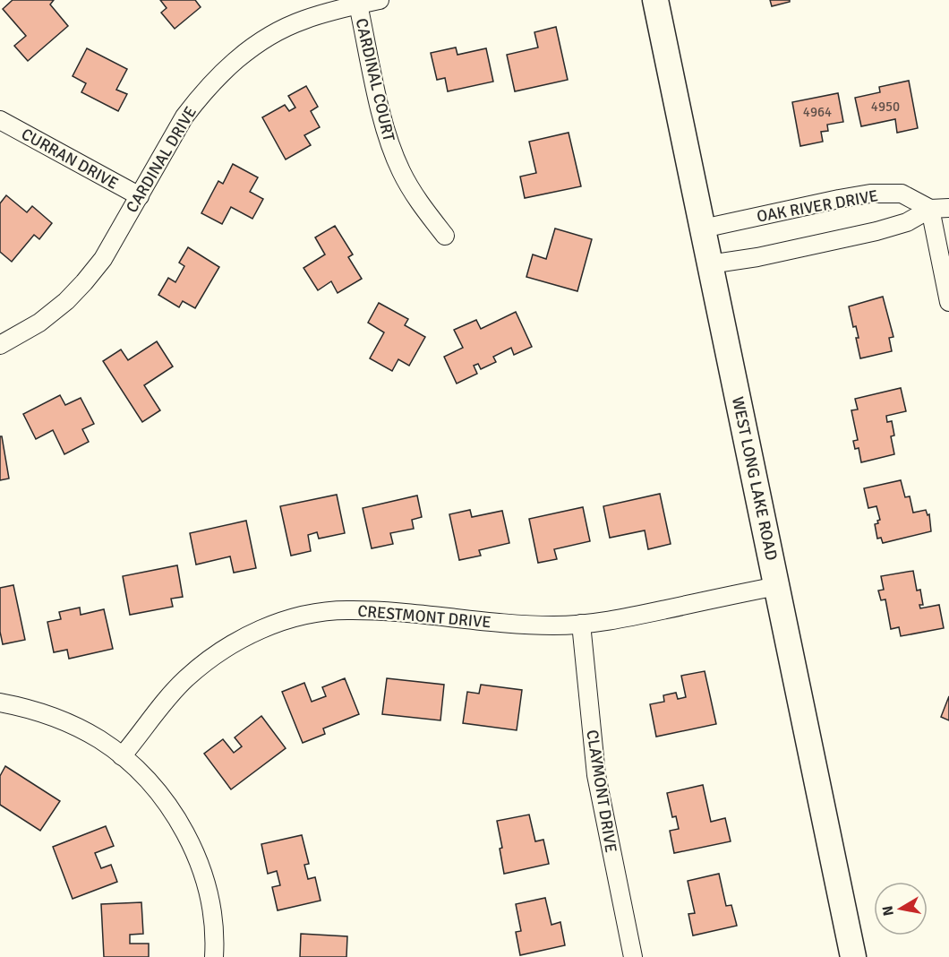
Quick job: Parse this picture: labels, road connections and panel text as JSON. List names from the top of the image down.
{
  "streets": {
    "main road": ["WEST LONG LAKE ROAD"],
    "street": [
      "CARDINAL COURT",
      "CURRAN DRIVE",
      "CARDINAL DRIVE",
      "OAK RIVER DRIVE",
      "CRESTMONT DRIVE",
      "CLAYMONT DRIVE"
    ]
  },
  "crossings": [
    ["CARDINAL COURT", "CARDINAL DRIVE"],
    ["CURRAN DRIVE", "CARDINAL DRIVE"],
    ["OAK RIVER DRIVE", "WEST LONG LAKE ROAD"],
    ["WEST LONG LAKE ROAD", "CRESTMONT DRIVE"],
    ["CRESTMONT DRIVE", "CLAYMONT DRIVE"]
  ],
  "house_numbers": ["4950", "4964"],
  "north": "left"
}
